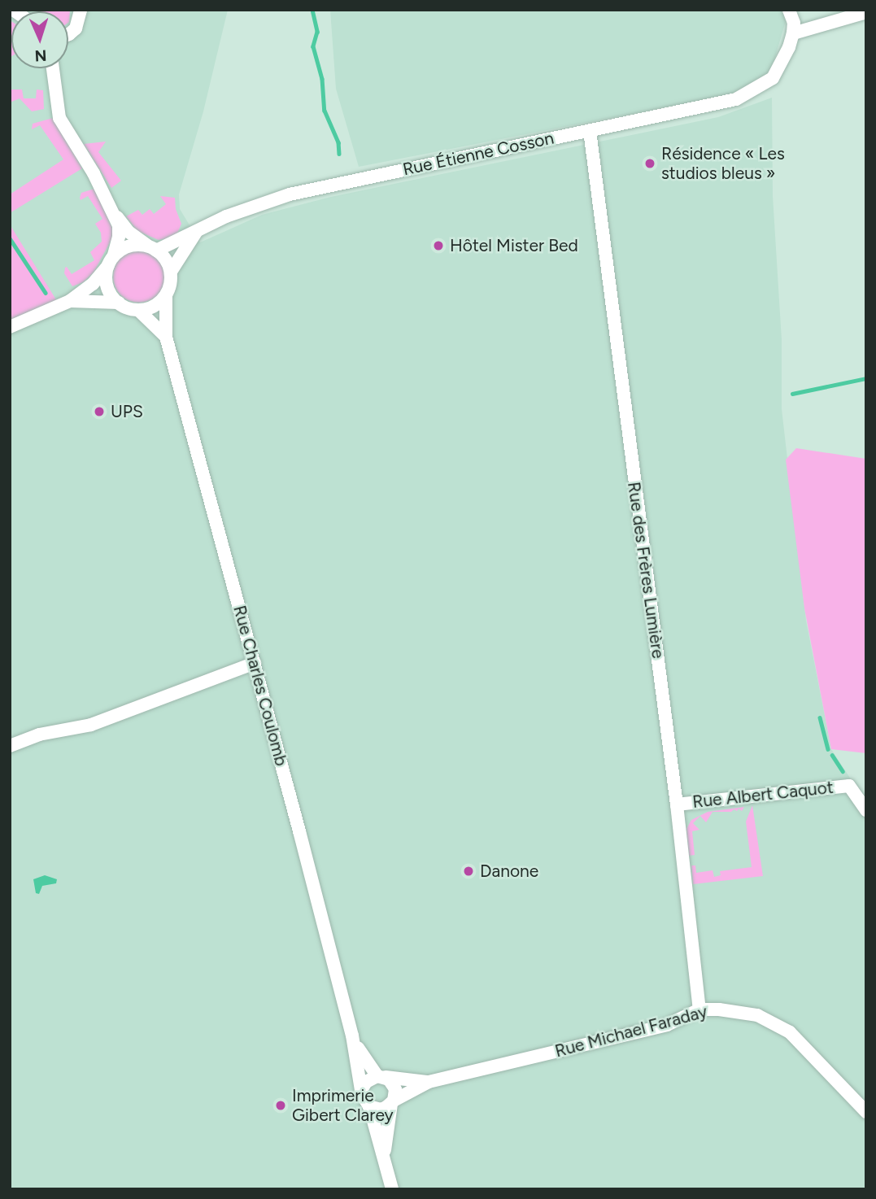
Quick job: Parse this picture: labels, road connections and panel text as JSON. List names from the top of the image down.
{
  "streets": {
    "street": [
      "Rue Étienne Cosson",
      "Rue des Frères Lumière",
      "Rue Charles Coulomb",
      "Rue Albert Caquot",
      "Rue Michael Faraday"
    ]
  },
  "crossings": [
    ["Rue Étienne Cosson", "Rue des Frères Lumière"],
    ["Rue Étienne Cosson", "Rue Charles Coulomb"],
    ["Rue des Frères Lumière", "Rue Albert Caquot"],
    ["Rue des Frères Lumière", "Rue Michael Faraday"],
    ["Rue Charles Coulomb", "Rue Michael Faraday"]
  ],
  "places": [
    "Résidence « Les studios bleus »",
    "Hôtel Mister Bed",
    "UPS",
    "Danone",
    "Imprimerie Gibert Clarey"
  ],
  "north": "bottom"
}
